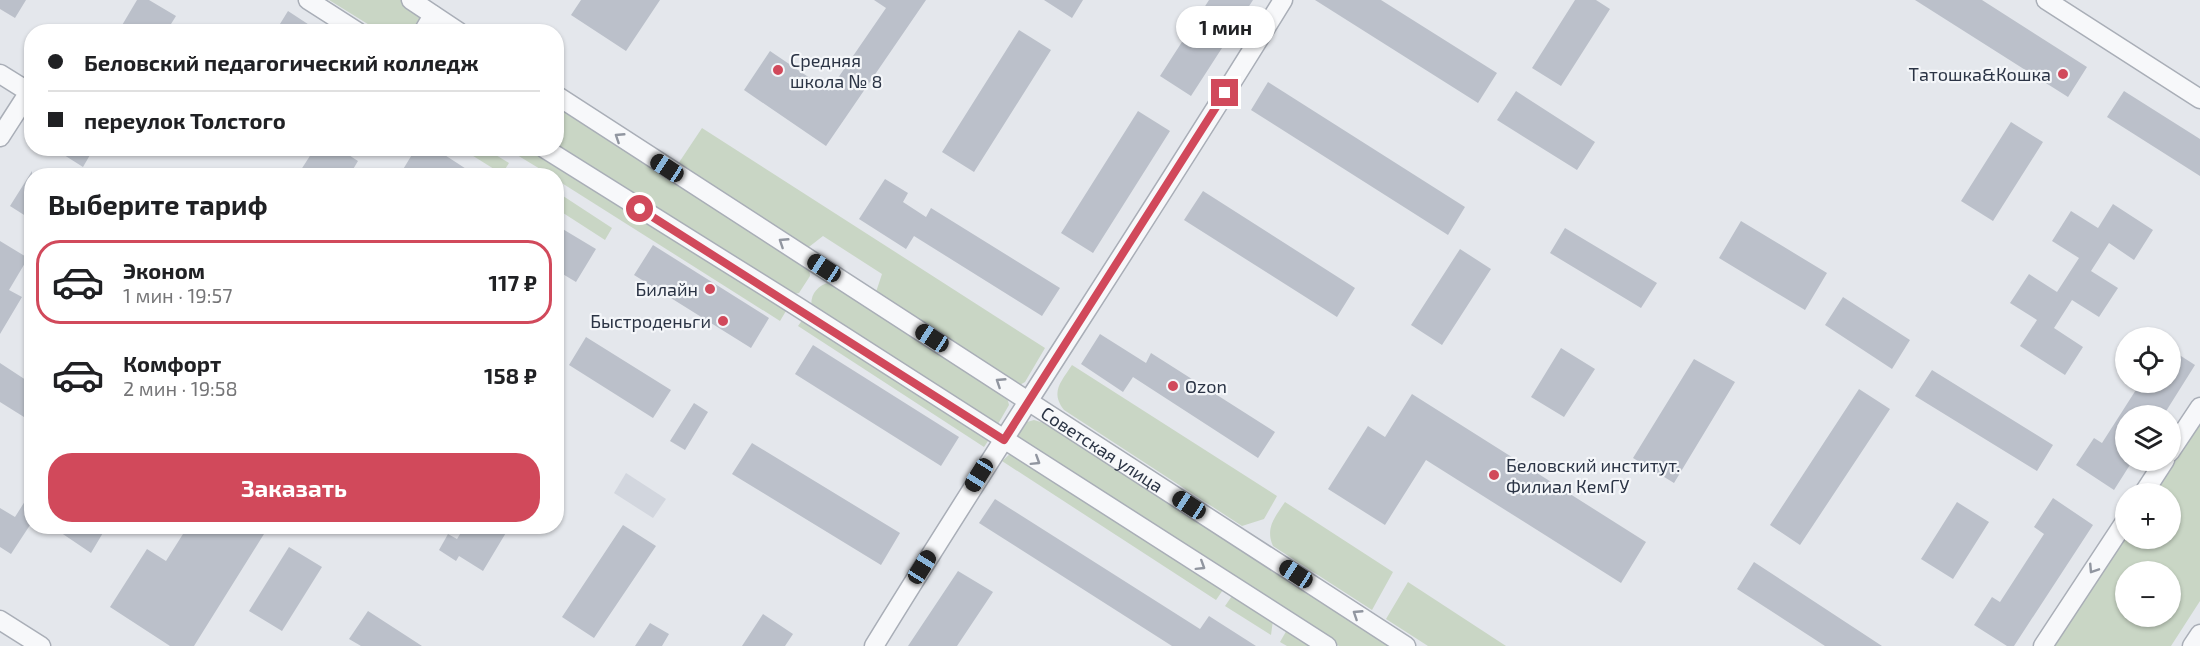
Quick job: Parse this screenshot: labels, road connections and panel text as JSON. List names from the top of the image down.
{
  "streets": {
    "street": ["Советская улица"]
  },
  "places": [
    "Средняя школа № 8",
    "Татошка&Кошка",
    "Билайн",
    "Быстроденьги",
    "Ozon",
    "Беловский институт. Филиал КемГУ"
  ],
  "page": {
    "bubble": "1 мин",
    "banner": ["Беловский педагогический колледж", "переулок Толстого"],
    "heading": "Выберите тариф",
    "list": [
      {
        "name": "Эконом",
        "note": "1 мин · 19:57",
        "value": "117 ₽"
      },
      {
        "name": "Комфорт",
        "note": "2 мин · 19:58",
        "value": "158 ₽"
      }
    ],
    "map_buttons": ["+", "−"],
    "buttons": "Заказать"
  }
}
